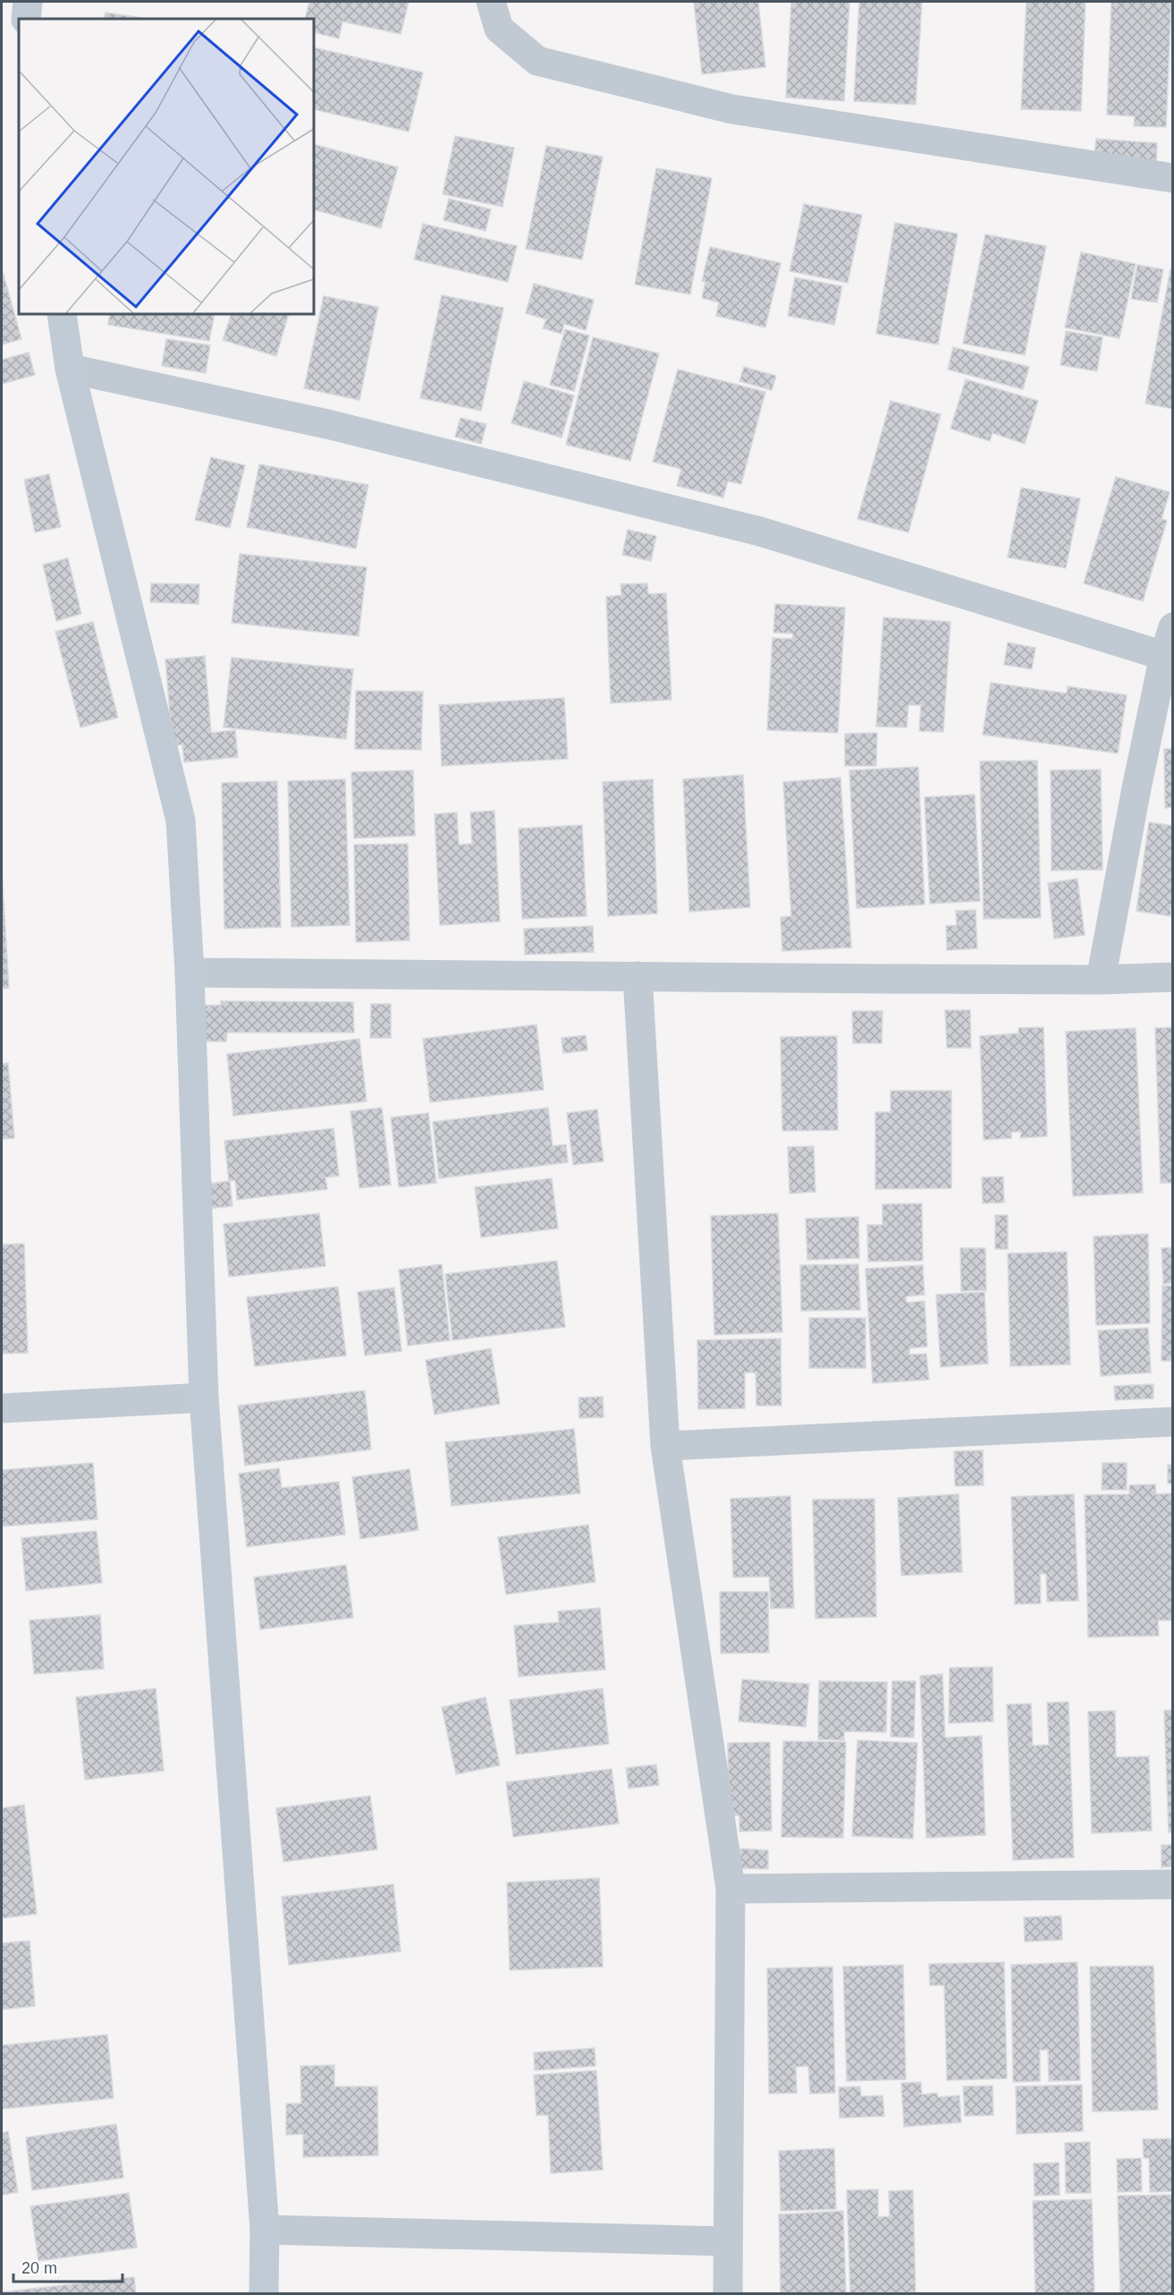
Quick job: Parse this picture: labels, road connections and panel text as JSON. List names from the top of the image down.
{
  "scale_bar": "20 m"
}
